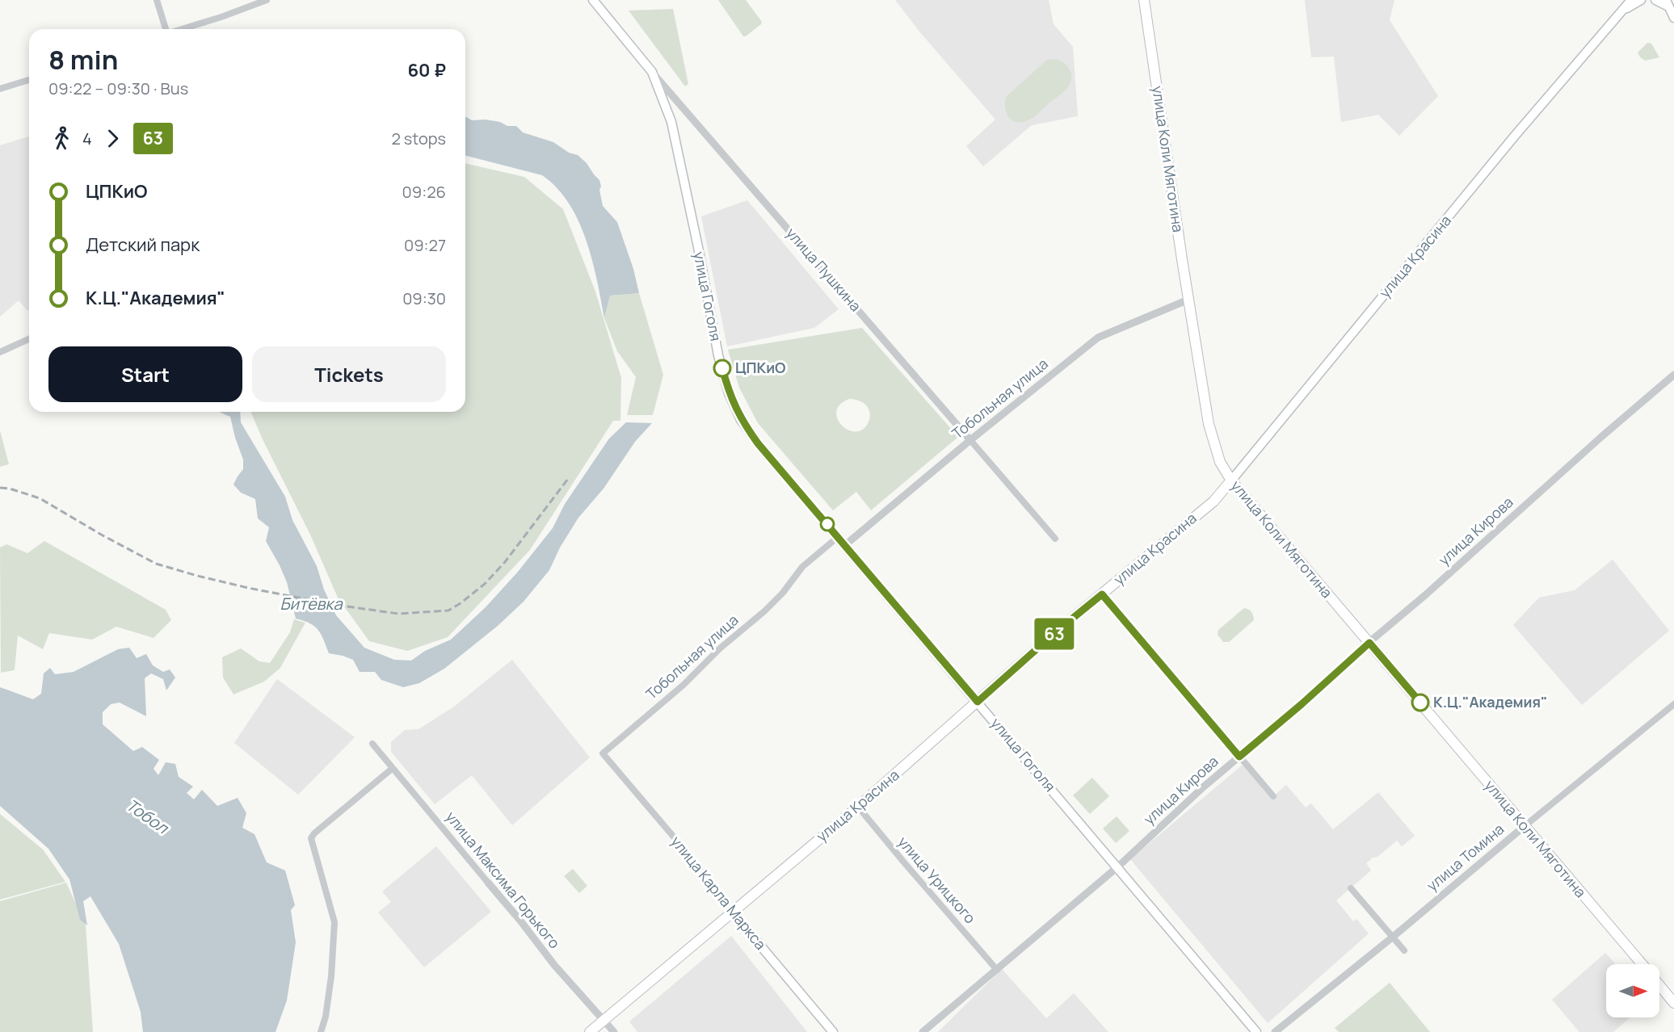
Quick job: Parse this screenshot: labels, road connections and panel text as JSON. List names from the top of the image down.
{
  "streets": {
    "main road": [
      "улица Коли Мяготина",
      "улица Красина",
      "улица Пушкина",
      "улица Гоголя",
      "улица Карла Маркса"
    ],
    "street": [
      "Тобольная улица",
      "улица Кирова",
      "улица Томина",
      "улица Максима Горького",
      "улица Урицкого"
    ]
  },
  "crossings": [
    ["улица Коли Мяготина", "улица Красина"],
    ["улица Коли Мяготина", "Тобольная улица"],
    ["улица Коли Мяготина", "улица Кирова"],
    ["улица Коли Мяготина", "улица Томина"],
    ["улица Красина", "улица Гоголя"],
    ["улица Красина", "улица Максима Горького"],
    ["улица Красина", "улица Урицкого"],
    ["улица Красина", "улица Карла Маркса"],
    ["улица Пушкина", "улица Гоголя"],
    ["улица Пушкина", "Тобольная улица"],
    ["улица Гоголя", "Тобольная улица"],
    ["улица Гоголя", "улица Кирова"],
    ["Тобольная улица", "улица Карла Маркса"],
    ["улица Кирова", "улица Урицкого"]
  ],
  "water": ["Битёвка", "Тобол"],
  "places": ["ЦПКиО", "К.Ц.\"Академия\""],
  "lines": ["bus line 63"],
  "north": "right",
  "page": {
    "on_map": "63",
    "heading": ["8 min", "09:22 – 09:30 · Bus", "60 ₽"],
    "legs": ["4", "63", "2 stops"],
    "list": [
      {
        "name": "ЦПКиО",
        "value": "09:26"
      },
      {
        "name": "Детский парк",
        "value": "09:27"
      },
      {
        "name": "К.Ц.\"Академия\"",
        "value": "09:30"
      }
    ],
    "buttons": ["Start", "Tickets"]
  }
}
